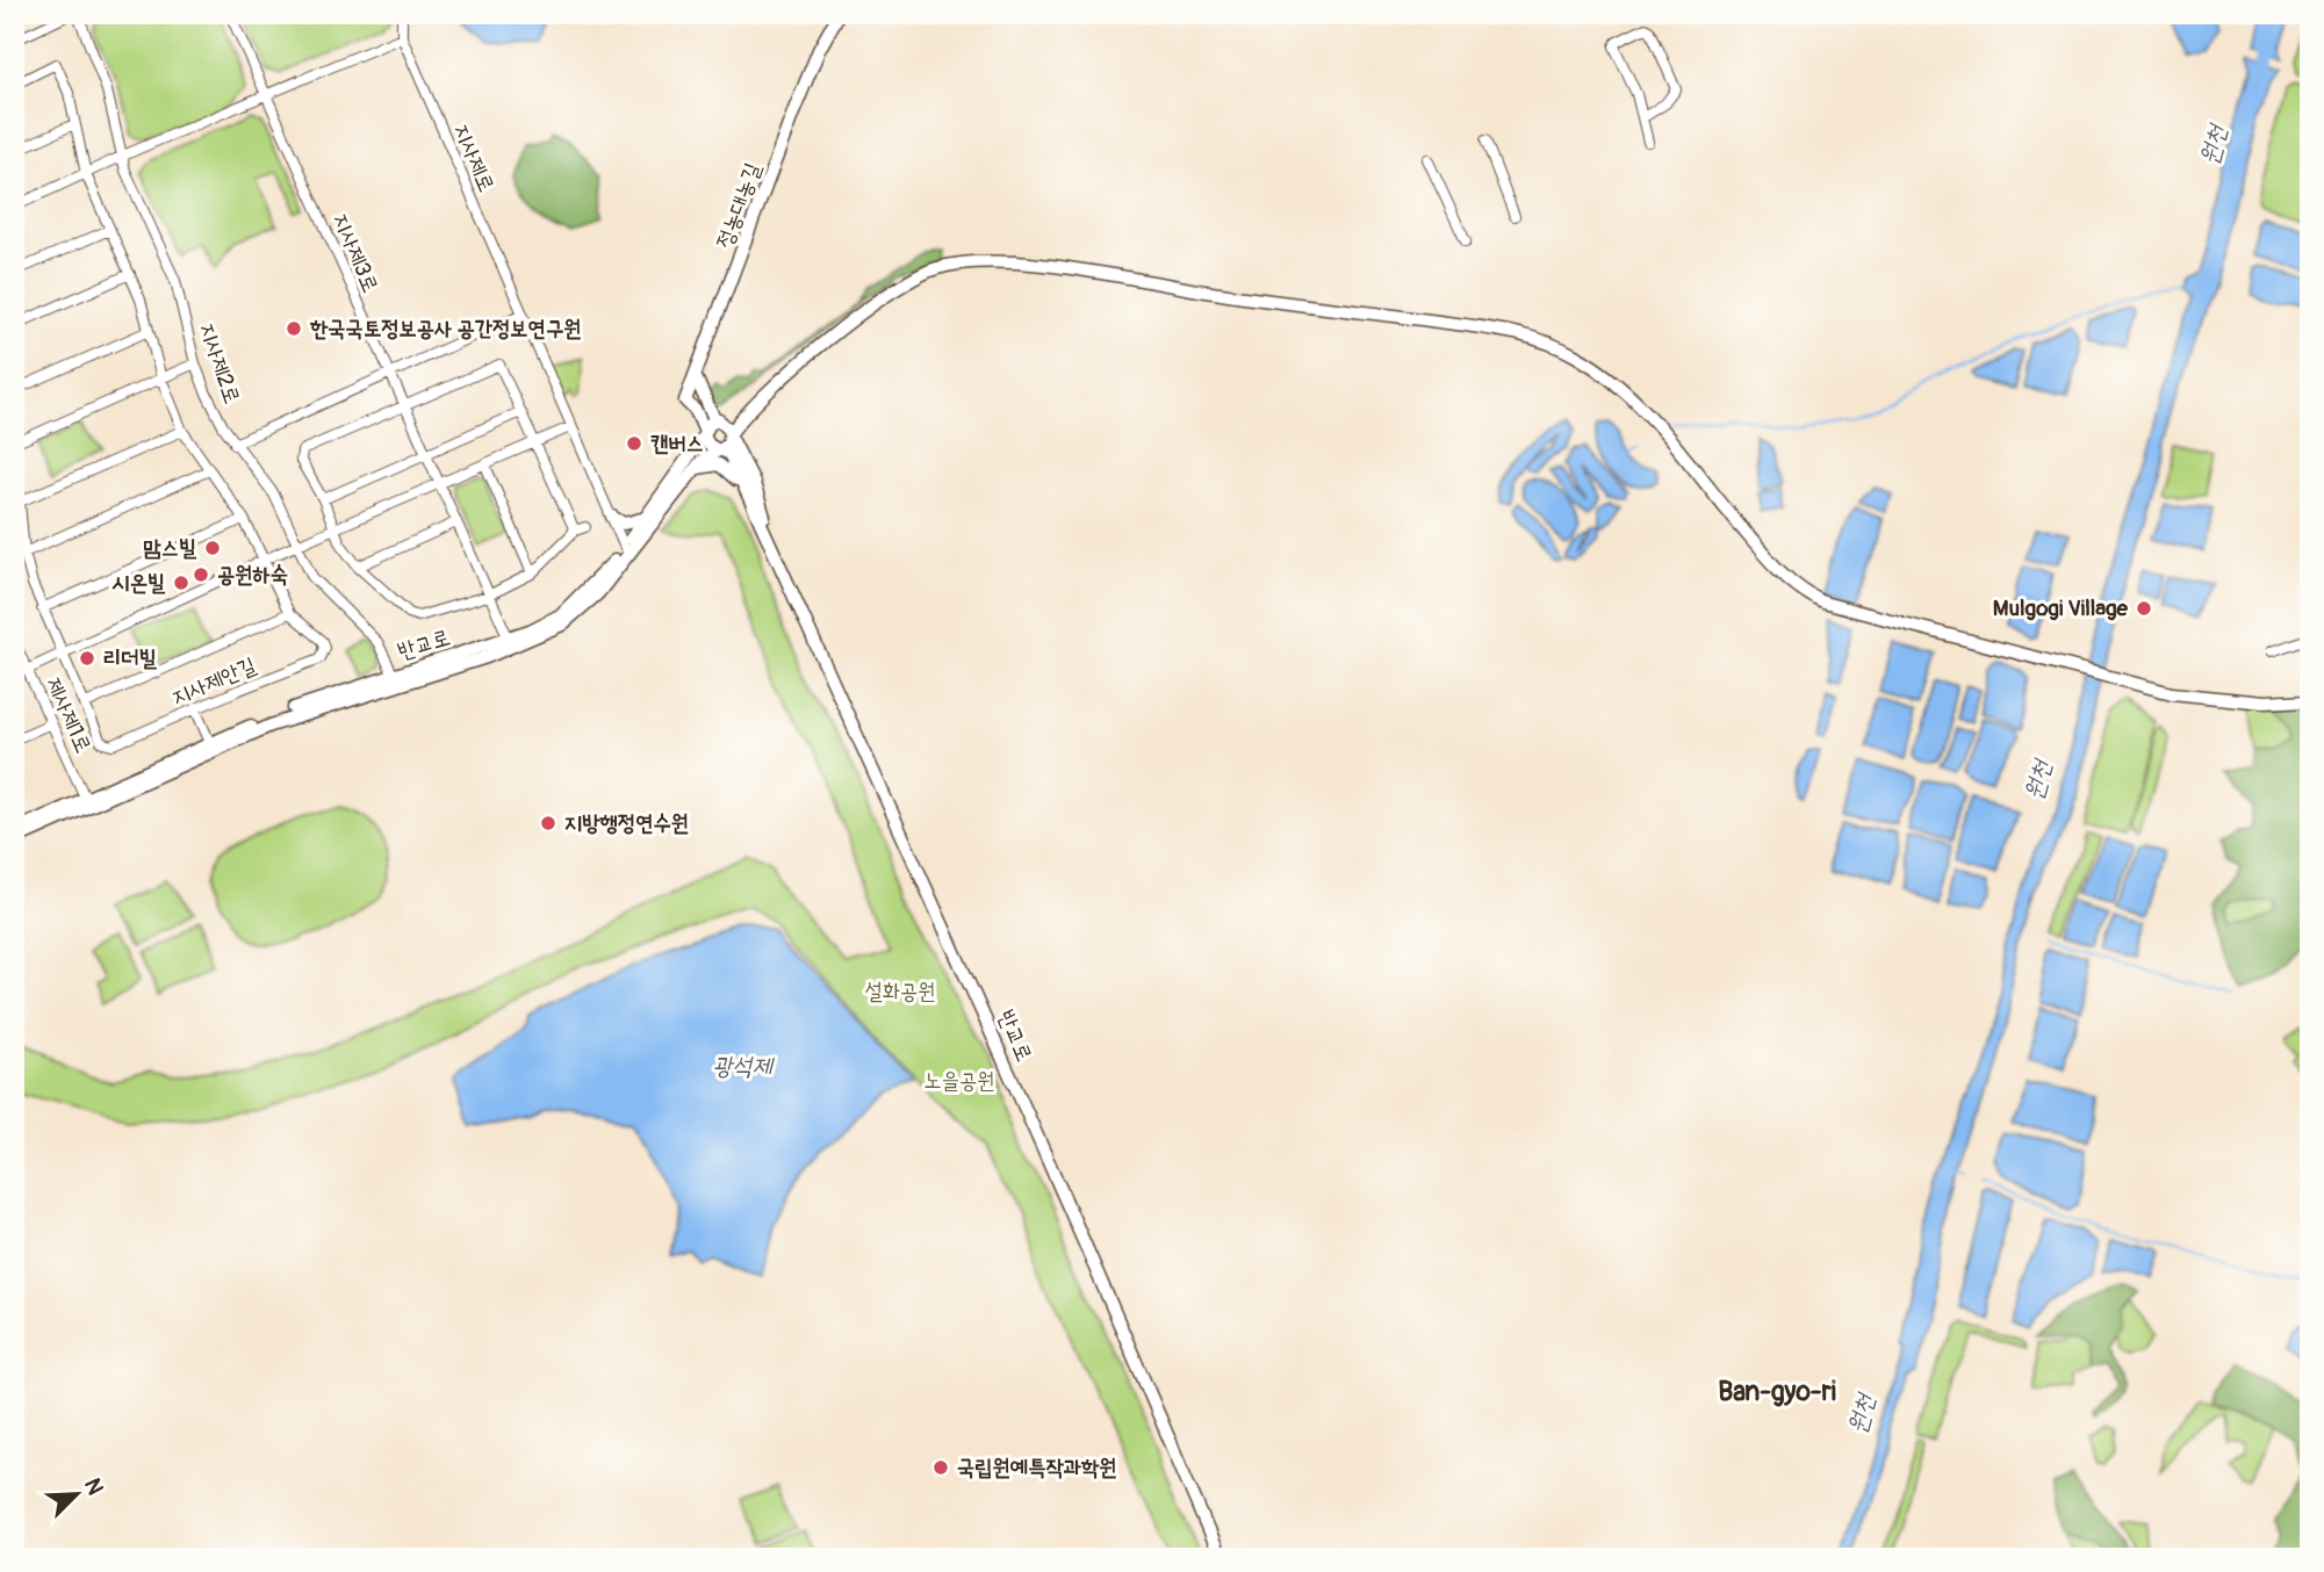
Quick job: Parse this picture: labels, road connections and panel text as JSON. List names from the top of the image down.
{
  "streets": {
    "street": [
      "지사제로",
      "정농대농길",
      "지사제3로",
      "지사제2로",
      "반교로",
      "지사제안길",
      "제사제1로"
    ]
  },
  "crossings": [
    ["지사제로", "반교로"],
    ["지사제3로", "반교로"],
    ["지사제2로", "반교로"],
    ["반교로", "제사제1로"]
  ],
  "districts": ["Ban-gyo-ri"],
  "water": ["원천", "광석제"],
  "parks": ["설화공원", "노을공원"],
  "places": [
    "한국국토정보공사 공간정보연구원",
    "캔버스",
    "맘스빌",
    "공원하숙",
    "시온빌",
    "Mulgogi Village",
    "리더빌",
    "지방행정연수원",
    "국립원예특작과학원"
  ],
  "north": "top right"
}
